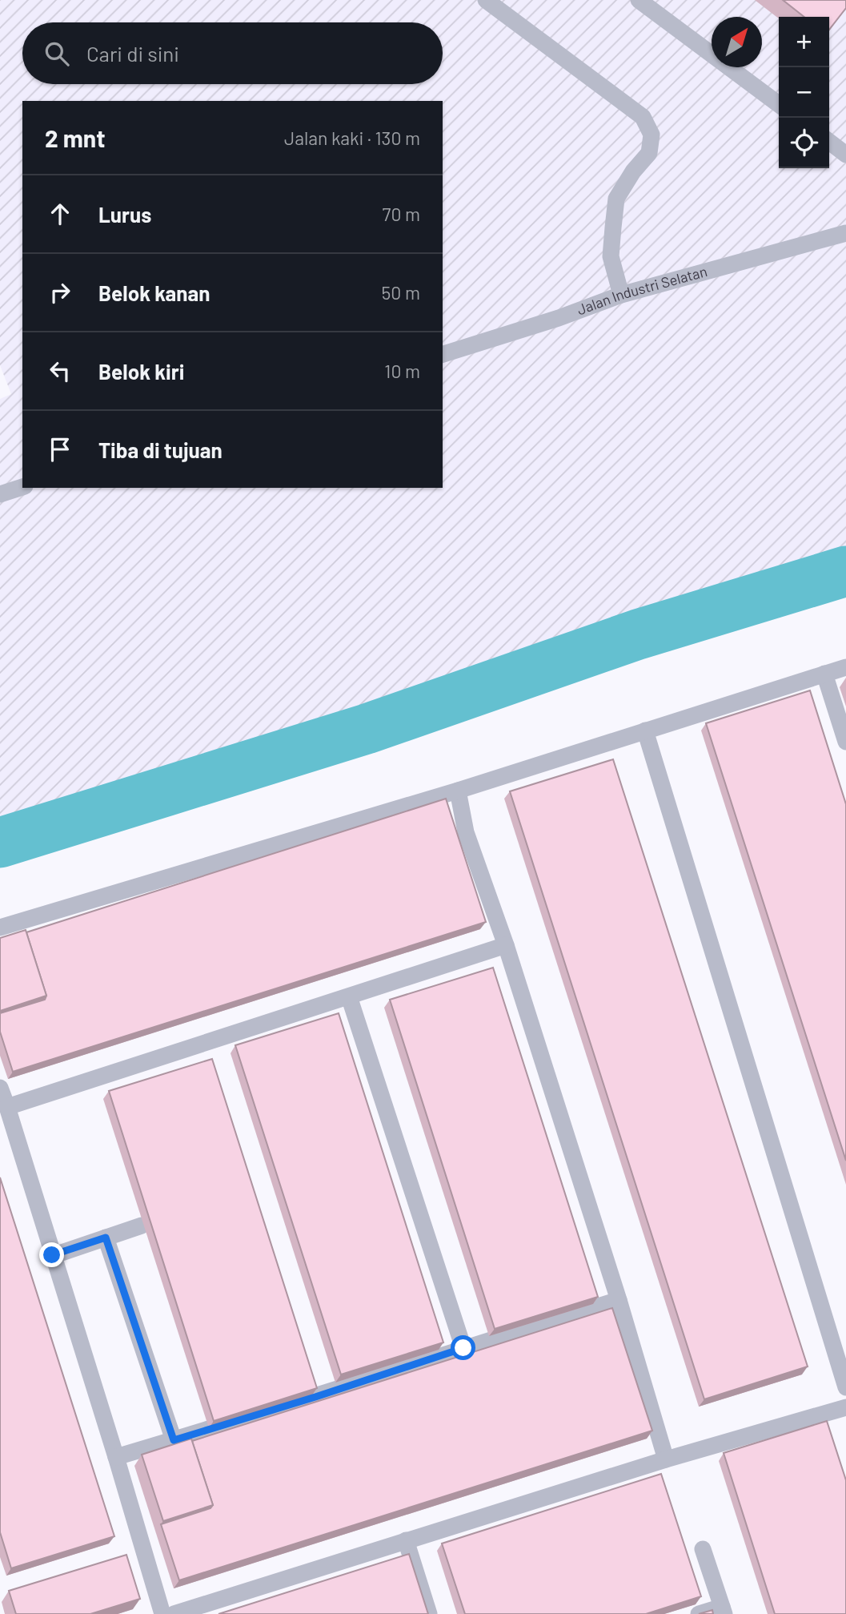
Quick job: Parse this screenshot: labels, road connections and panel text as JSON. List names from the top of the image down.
{
  "streets": {
    "street": ["Jalan Industri Selatan"]
  },
  "north": "top right",
  "page": {
    "map_buttons": ["+", "−"],
    "search": "Cari di sini",
    "heading": ["2 mnt", "Jalan kaki · 130 m"],
    "list": [
      ["Lurus", "70 m"],
      ["Belok kanan", "50 m"],
      ["Belok kiri", "10 m"],
      "Tiba di tujuan"
    ]
  }
}
